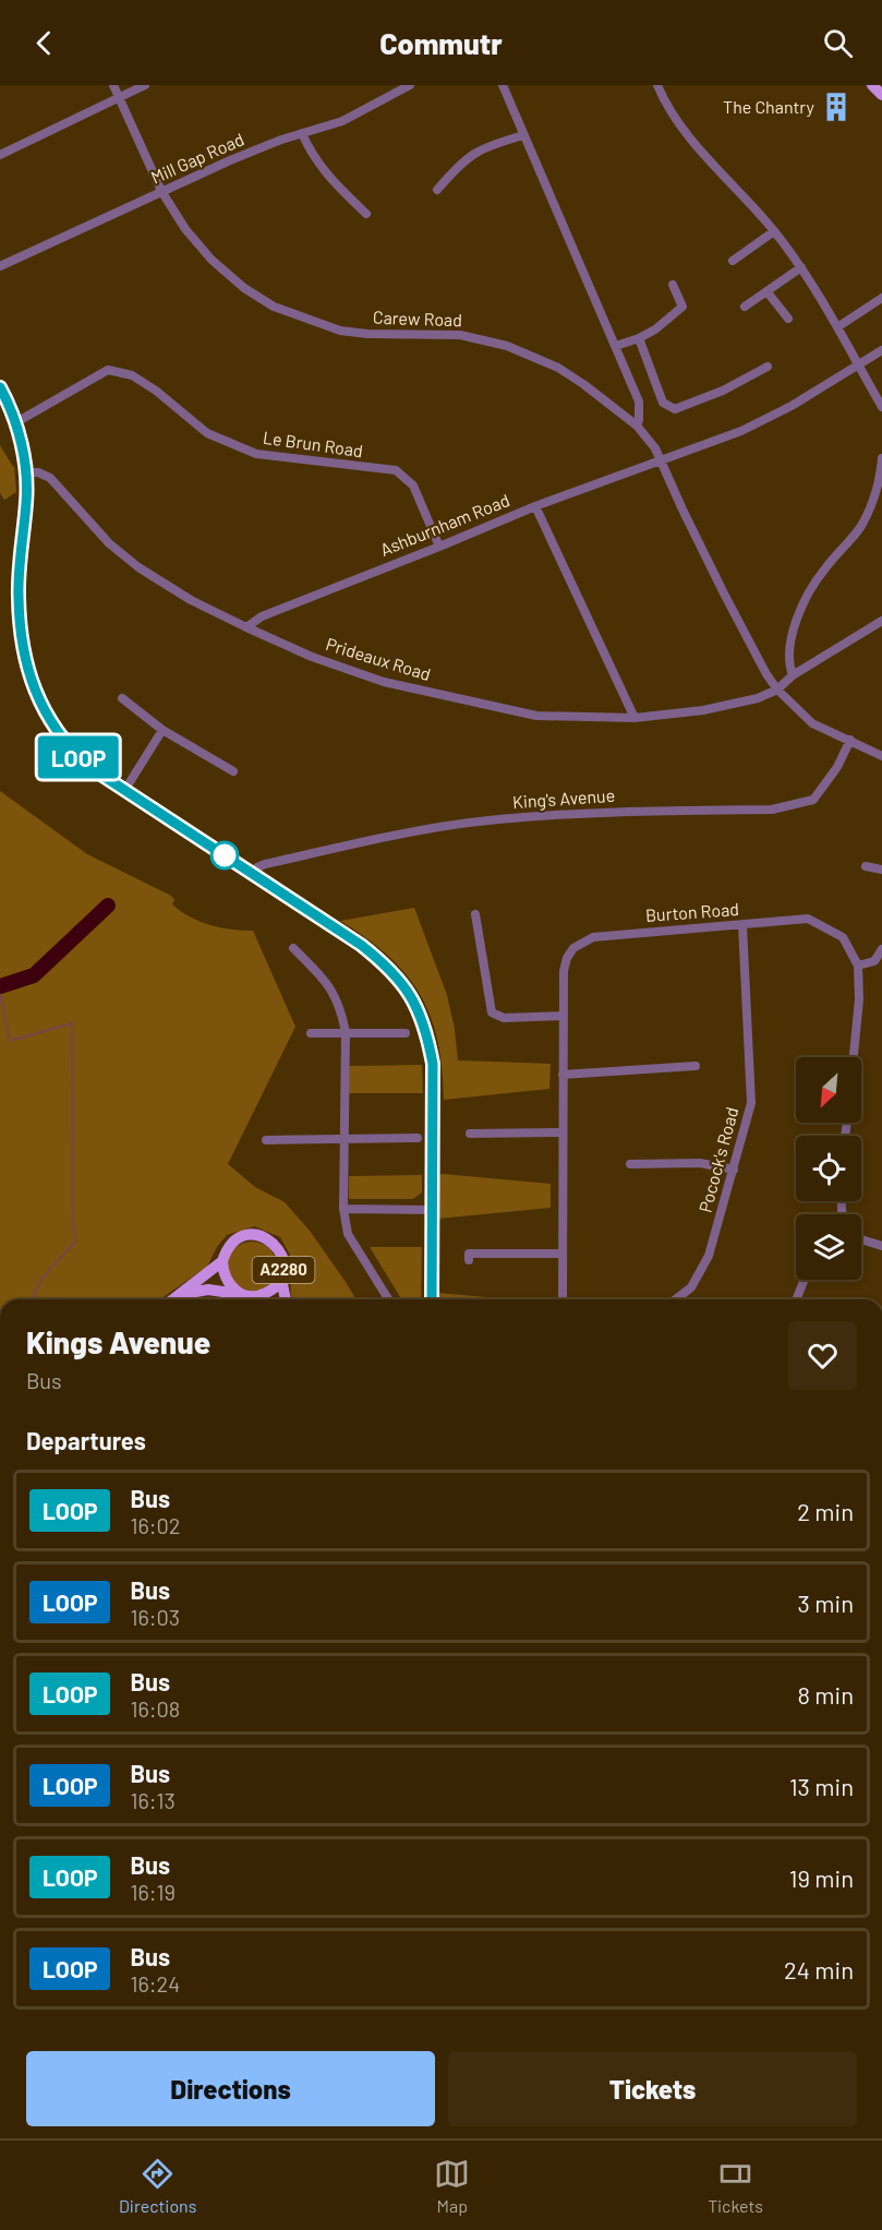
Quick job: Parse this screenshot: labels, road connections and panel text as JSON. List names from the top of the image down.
{
  "streets": {
    "main road": ["A2280"],
    "street": [
      "Mill Gap Road",
      "Carew Road",
      "Le Brun Road",
      "Ashburnham Road",
      "Prideaux Road",
      "King's Avenue",
      "Burton Road",
      "Pocock's Road"
    ]
  },
  "crossings": [
    ["Mill Gap Road", "Carew Road"],
    ["Carew Road", "Ashburnham Road"],
    ["Carew Road", "Prideaux Road"],
    ["Carew Road", "King's Avenue"],
    ["Le Brun Road", "Ashburnham Road"],
    ["Ashburnham Road", "Prideaux Road"],
    ["Burton Road", "Pocock's Road"]
  ],
  "places": {
    "building": ["The Chantry"]
  },
  "lines": ["bus line LOOP"],
  "north": "bottom left",
  "page": {
    "header": "Commutr",
    "on_map": "LOOP",
    "heading": [
      ["Kings Avenue", "Bus"],
      "Departures"
    ],
    "list": [
      {
        "mark": "LOOP",
        "name": "Bus",
        "note": "16:02",
        "value": "2 min"
      },
      {
        "mark": "LOOP",
        "name": "Bus",
        "note": "16:03",
        "value": "3 min"
      },
      {
        "mark": "LOOP",
        "name": "Bus",
        "note": "16:08",
        "value": "8 min"
      },
      {
        "mark": "LOOP",
        "name": "Bus",
        "note": "16:13",
        "value": "13 min"
      },
      {
        "mark": "LOOP",
        "name": "Bus",
        "note": "16:19",
        "value": "19 min"
      },
      {
        "mark": "LOOP",
        "name": "Bus",
        "note": "16:24",
        "value": "24 min"
      }
    ],
    "buttons": ["Directions", "Tickets"],
    "tabs": ["Directions", "Map", "Tickets"]
  }
}
